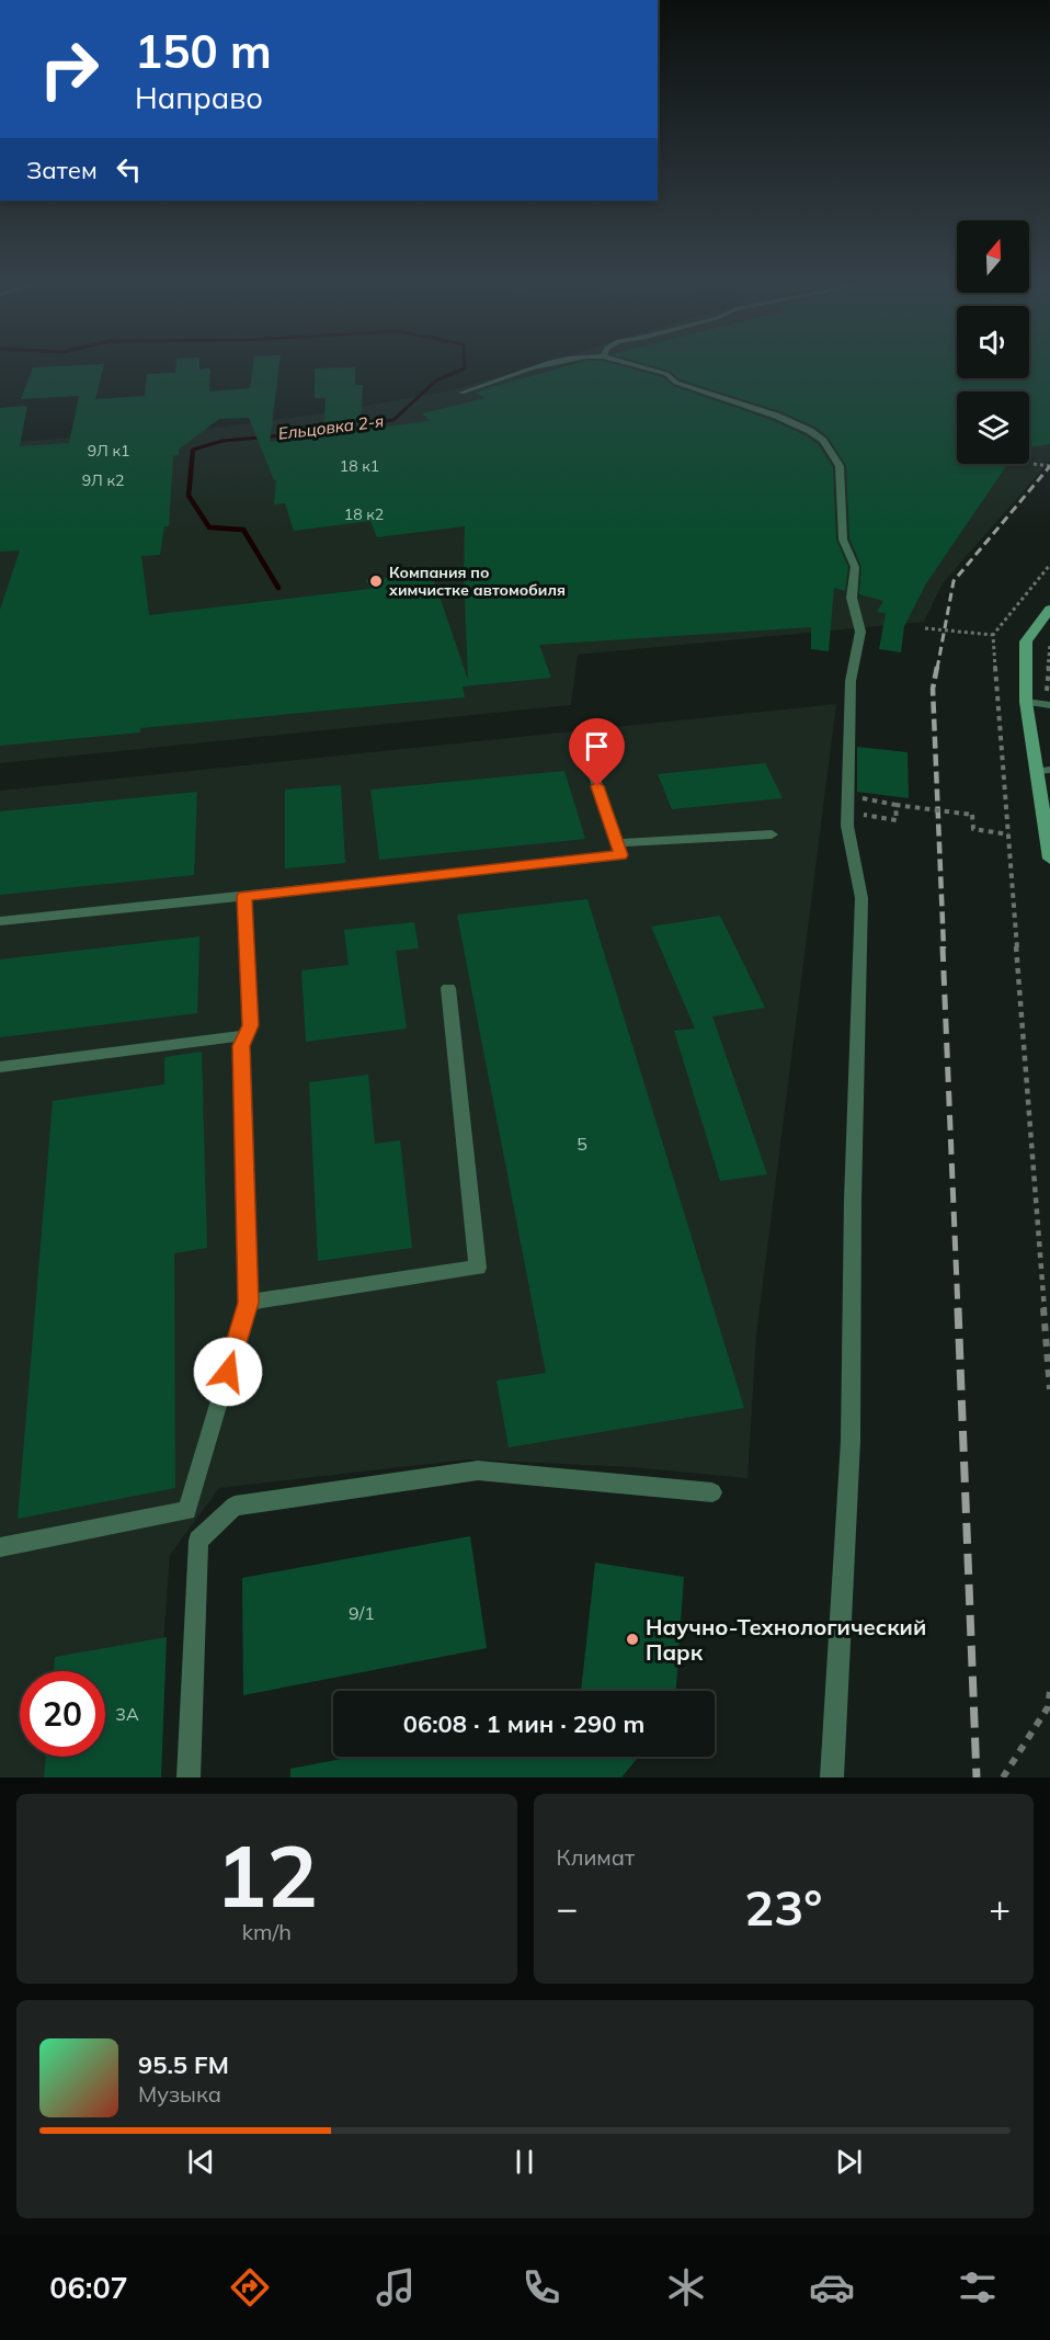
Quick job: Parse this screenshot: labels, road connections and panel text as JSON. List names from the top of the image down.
{
  "water": ["Ельцовка 2-я"],
  "places": ["Компания по химчистке автомобиля", "Научно-Технологический Парк"],
  "house_numbers": [
    "9Л к1",
    "18 к1",
    "9Л к2",
    "18 к2",
    "5",
    "9/1",
    "3А"
  ],
  "north": "top",
  "page": {
    "turn": ["150 m", "Направо"],
    "then": "Затем",
    "limit": "20",
    "trip": "06:08 · 1 мин · 290 m",
    "tile": [
      ["12", "km/h"],
      "Климат"
    ],
    "heat": ["−", "23°", "+"],
    "song": ["95.5 FM", "Музыка"],
    "tabs": "06:07"
  }
}
